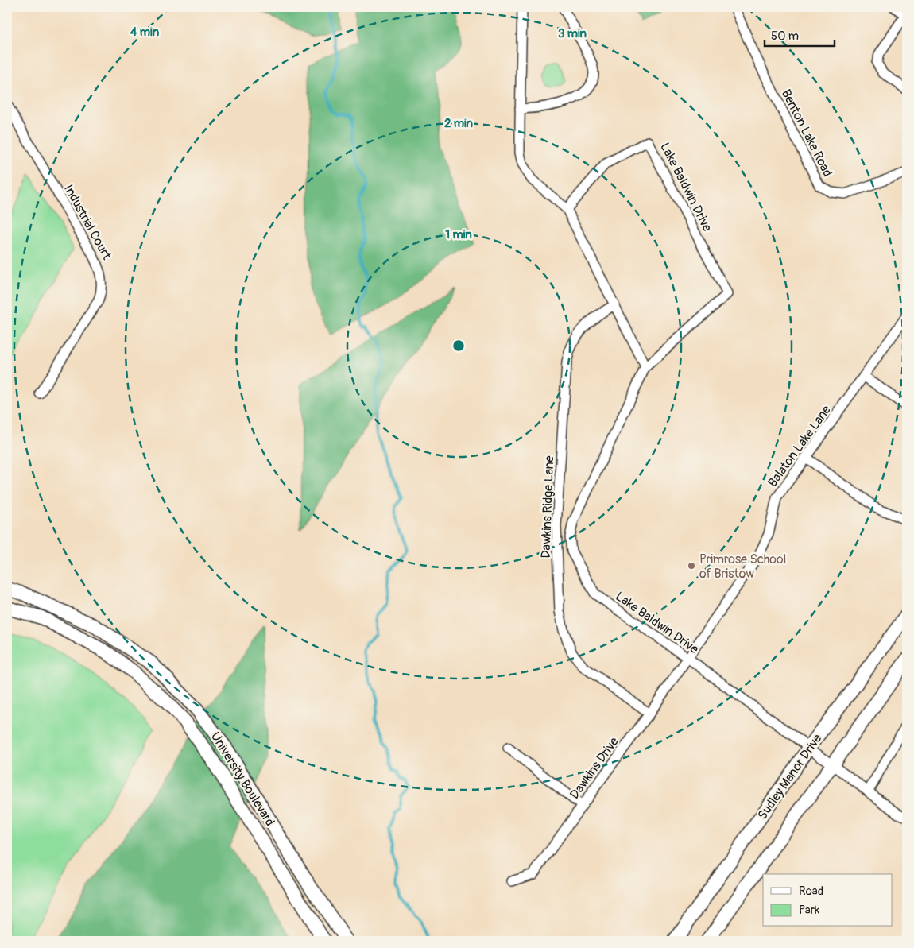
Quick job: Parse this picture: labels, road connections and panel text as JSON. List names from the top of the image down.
{
  "streets": {
    "main road": ["Sudley Manor Drive", "University Boulevard"],
    "street": [
      "Benton Lake Road",
      "Lake Baldwin Drive",
      "Industrial Court",
      "Balaton Lake Lane",
      "Dawkins Ridge Lane",
      "Dawkins Drive"
    ]
  },
  "crossings": [
    ["Lake Baldwin Drive", "Balaton Lake Lane"],
    ["Lake Baldwin Drive", "Dawkins Drive"],
    ["Lake Baldwin Drive", "Sudley Manor Drive"],
    ["Balaton Lake Lane", "Dawkins Drive"],
    ["Dawkins Ridge Lane", "Dawkins Drive"]
  ],
  "places": ["Primrose School of Bristow"],
  "legend": ["Road", "Park"],
  "scale_bar": "50 m",
  "rings": [
    "4 min",
    "3 min",
    "2 min",
    "1 min"
  ]
}
